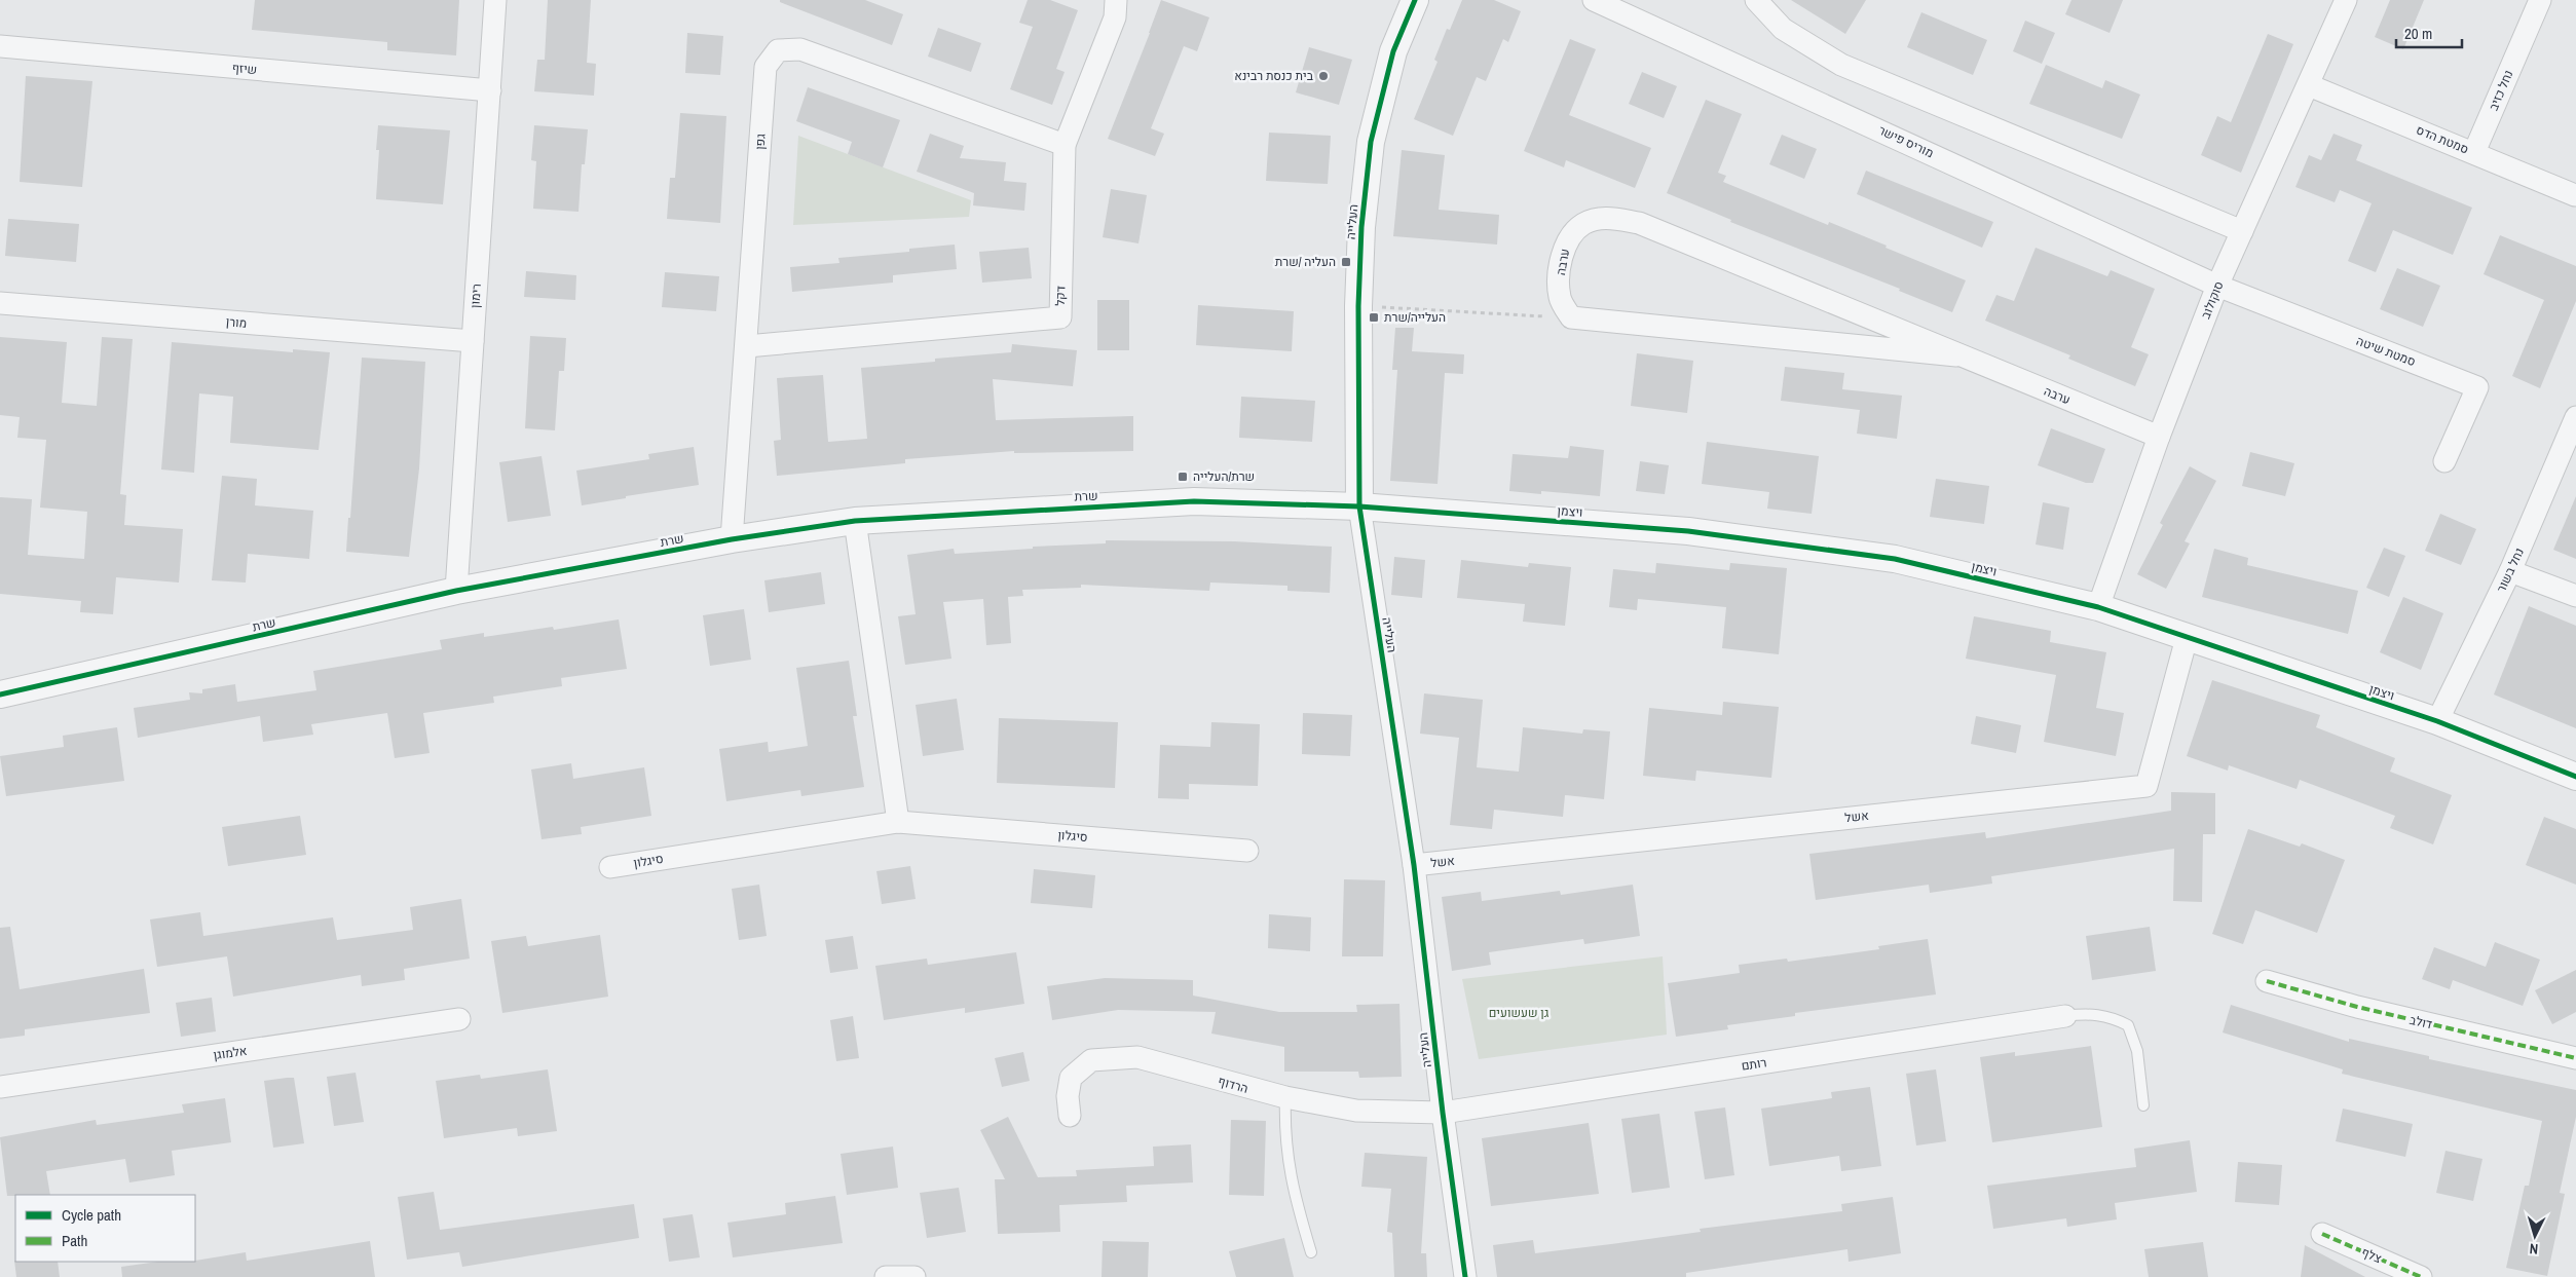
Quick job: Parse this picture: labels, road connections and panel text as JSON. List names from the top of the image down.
{
  "streets": {
    "street": [
      "שיזף",
      "נחל כזיב",
      "סמטת הדס",
      "גפן",
      "מוריס פישר",
      "העלייה",
      "ערבה",
      "רימון",
      "דקל",
      "סוקולוב",
      "מורן",
      "סמטת שיטה",
      "שרת",
      "ויצמן",
      "נחל בשור",
      "אשל",
      "סיגלון",
      "דולב",
      "אלמוגן",
      "רותם",
      "הרדוף",
      "צלף"
    ]
  },
  "crossings": [
    ["שיזף", "רימון"],
    ["נחל כזיב", "סמטת הדס"],
    ["סמטת הדס", "סוקולוב"],
    ["גפן", "דקל"],
    ["גפן", "שרת"],
    ["מוריס פישר", "סוקולוב"],
    ["מוריס פישר", "סמטת שיטה"],
    ["העלייה", "שרת"],
    ["העלייה", "ויצמן"],
    ["העלייה", "אשל"],
    ["העלייה", "רותם"],
    ["העלייה", "הרדוף"],
    ["ערבה", "סוקולוב"],
    ["רימון", "מורן"],
    ["רימון", "שרת"],
    ["סוקולוב", "סמטת שיטה"],
    ["סוקולוב", "ויצמן"],
    ["שרת", "ויצמן"],
    ["ויצמן", "נחל בשור"],
    ["ויצמן", "אשל"],
    ["רותם", "הרדוף"]
  ],
  "parks": ["גן שעשועים"],
  "places": {
    "other": ["בית כנסת רבינא"],
    "transit": ["העליה /שרת", "העלייה/שרת", "שרת/העלייה"]
  },
  "legend": ["Cycle path", "Path"],
  "scale_bar": "20 m",
  "north": "bottom"
}
